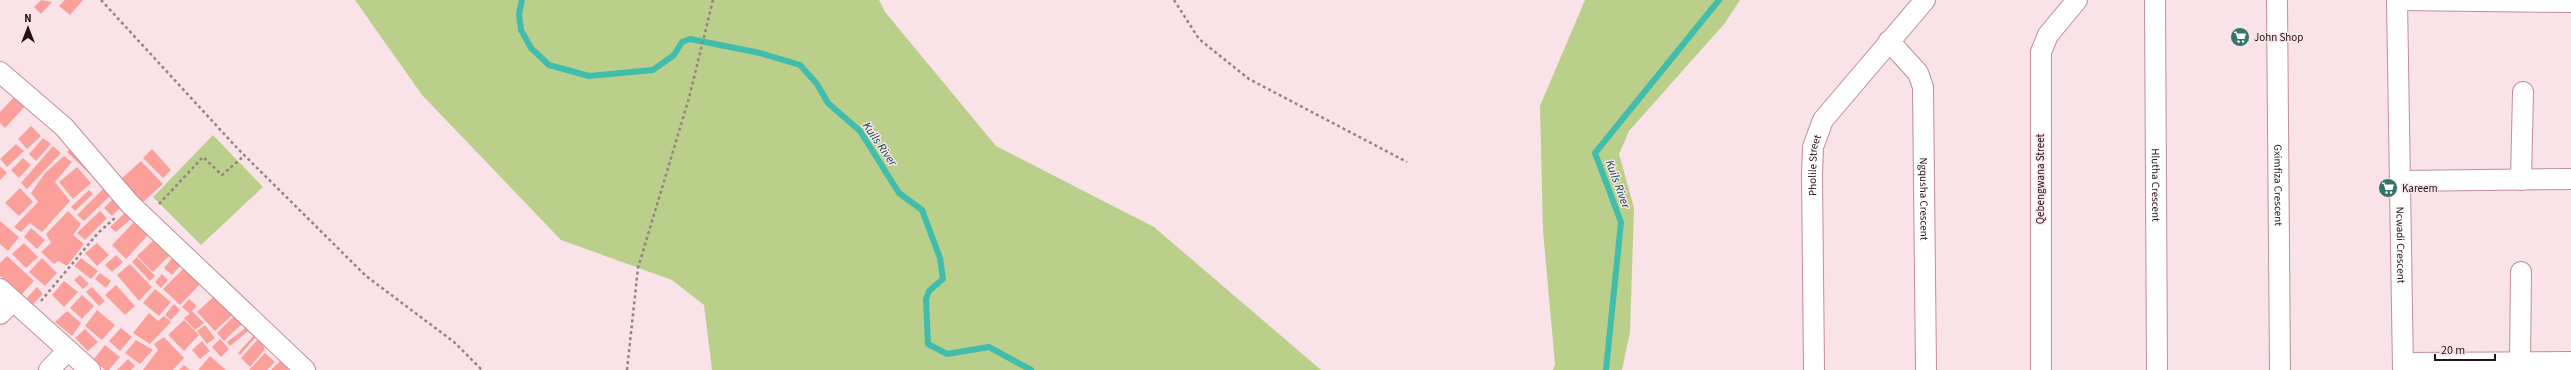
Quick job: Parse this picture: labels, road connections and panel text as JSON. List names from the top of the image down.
{
  "streets": {
    "street": [
      "Pholile Street",
      "Qebengwana Street",
      "Hlutha Crescent",
      "Gximfiza Crescent",
      "Ngqusha Crescent",
      "Ncwadi Crescent"
    ]
  },
  "crossings": [
    ["Pholile Street", "Ngqusha Crescent"]
  ],
  "water": ["Kuils River"],
  "places": {
    "supermarket": ["John Shop", "Kareem"]
  },
  "scale_bar": "20 m",
  "north": "top"
}
